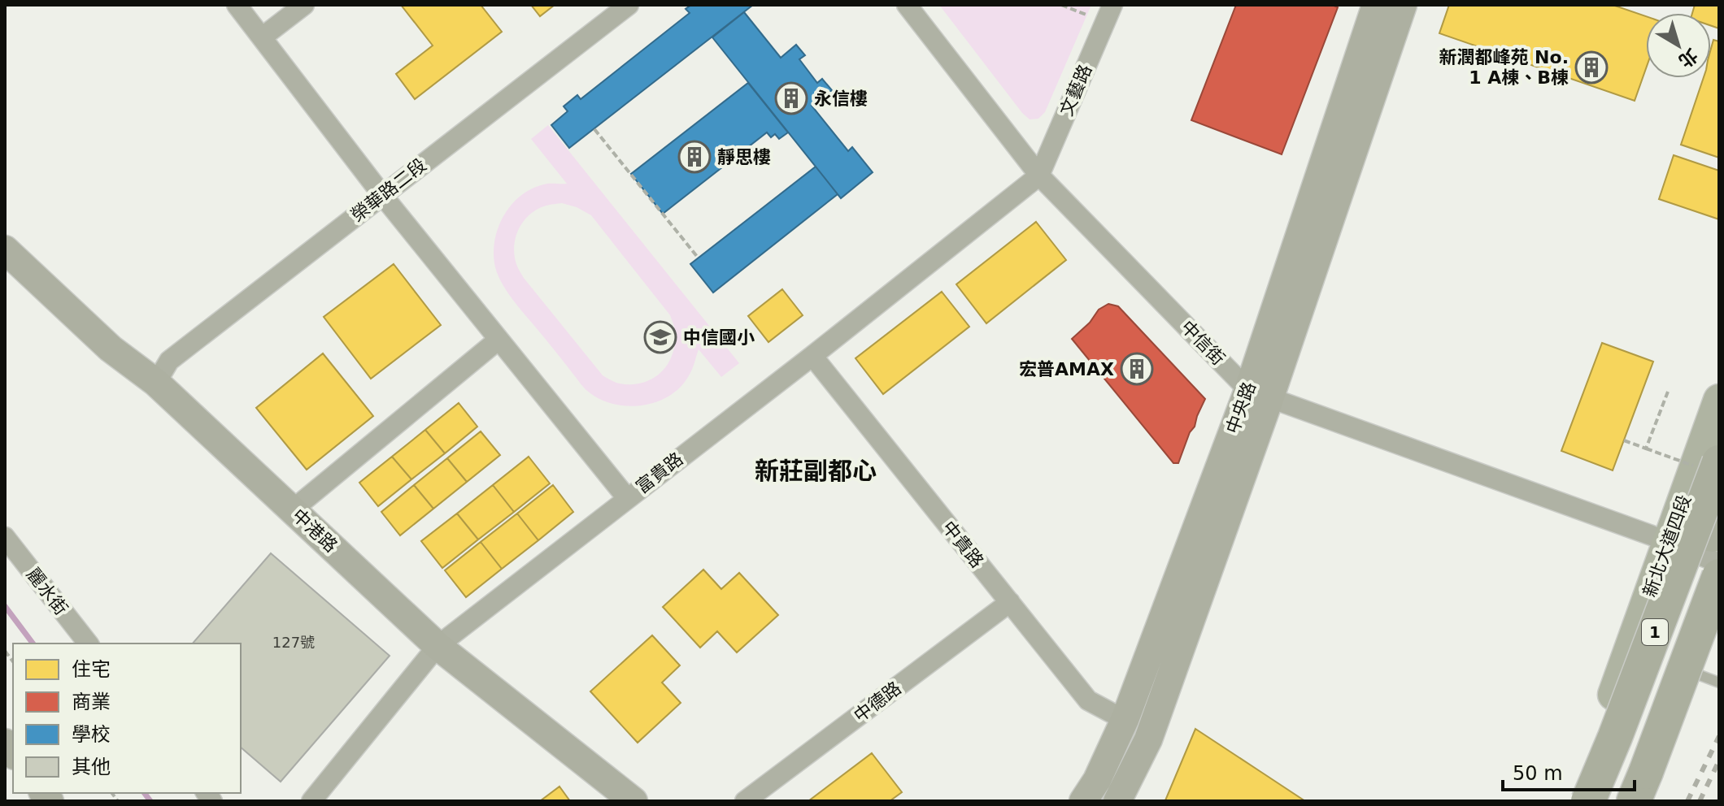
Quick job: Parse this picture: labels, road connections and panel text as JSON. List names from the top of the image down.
{
  "streets": {
    "highway": ["1"],
    "main road": ["新北大道四段"],
    "street": [
      "文藝路",
      "榮華路二段",
      "中信街",
      "中央路",
      "富貴路",
      "中港路",
      "中貴路",
      "麗水街",
      "中德路"
    ]
  },
  "crossings": [
    ["文藝路", "中信街"],
    ["文藝路", "富貴路"],
    ["榮華路二段", "中港路"],
    ["中信街", "中央路"],
    ["中信街", "富貴路"],
    ["中信街", "新北大道四段"],
    ["中央路", "中貴路"],
    ["富貴路", "中港路"],
    ["富貴路", "中貴路"],
    ["中貴路", "中德路"]
  ],
  "districts": ["新莊副都心"],
  "places": {
    "building": [
      "新潤都峰苑 No. 1 A棟、B棟",
      "永信樓",
      "靜思樓",
      "宏普AMAX"
    ],
    "school or university": ["中信國小"]
  },
  "house_numbers": ["127號"],
  "legend": [
    "住宅",
    "商業",
    "學校",
    "其他"
  ],
  "scale_bar": "50 m",
  "north": "bottom right"
}
